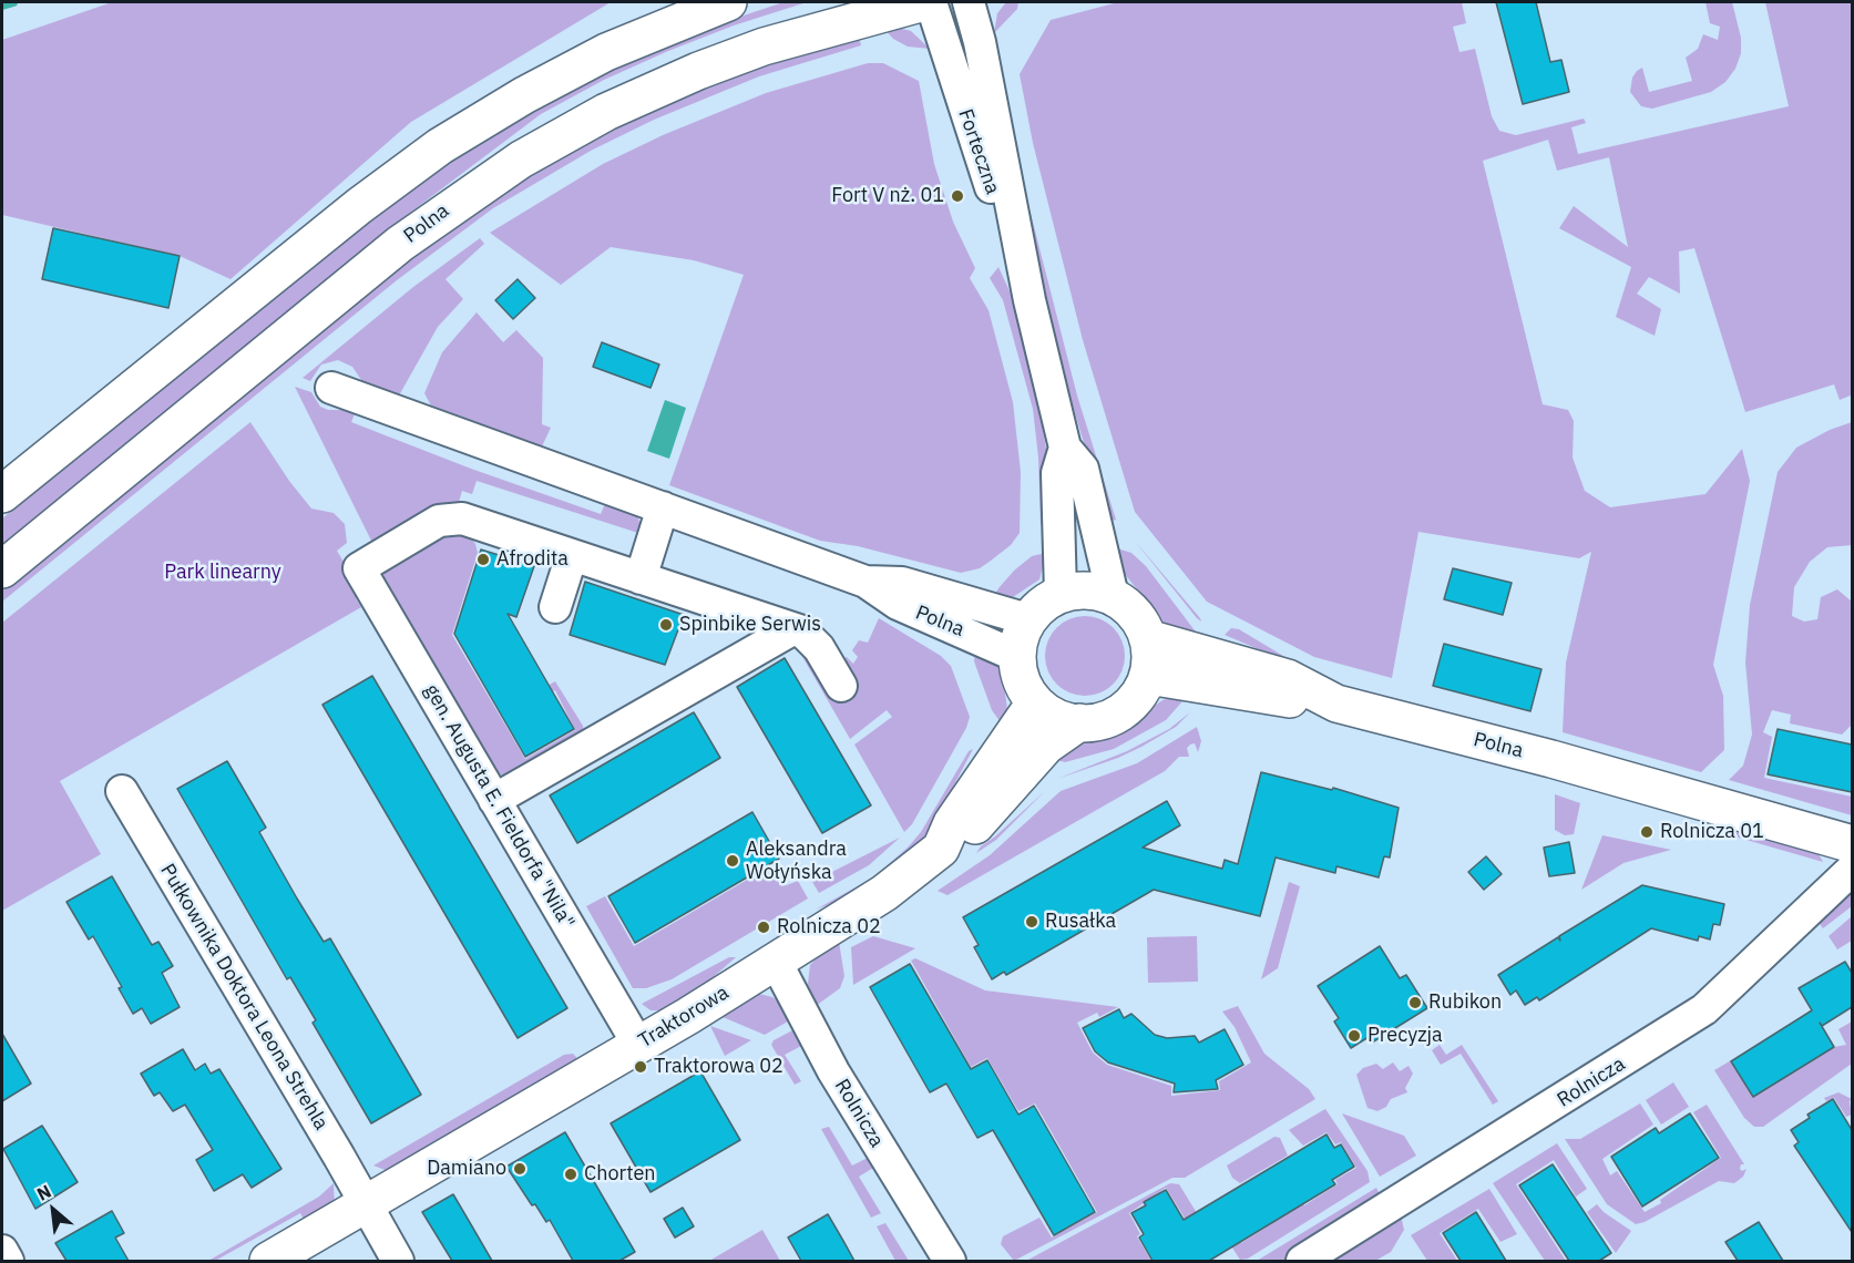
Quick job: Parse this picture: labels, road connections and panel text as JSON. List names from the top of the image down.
{
  "streets": {
    "street": [
      "Forteczna",
      "Polna",
      "gen. Augusta E. Fieldorfa \"Nila\"",
      "Pułkownika Doktora Leona Strehla",
      "Traktorowa",
      "Rolnicza"
    ]
  },
  "crossings": [
    ["Forteczna", "Polna"],
    ["Forteczna", "Traktorowa"],
    ["Polna", "Traktorowa"],
    ["gen. Augusta E. Fieldorfa \"Nila\"", "Traktorowa"],
    ["Pułkownika Doktora Leona Strehla", "Traktorowa"],
    ["Traktorowa", "Rolnicza"]
  ],
  "parks": ["Park linearny"],
  "places": [
    "Fort V nż. 01",
    "Afrodita",
    "Spinbike Serwis",
    "Rolnicza 01",
    "Aleksandra Wołyńska",
    "Rusałka",
    "Rolnicza 02",
    "Rubikon",
    "Precyzja",
    "Traktorowa 02",
    "Damiano",
    "Chorten"
  ],
  "north": "top left"
}
